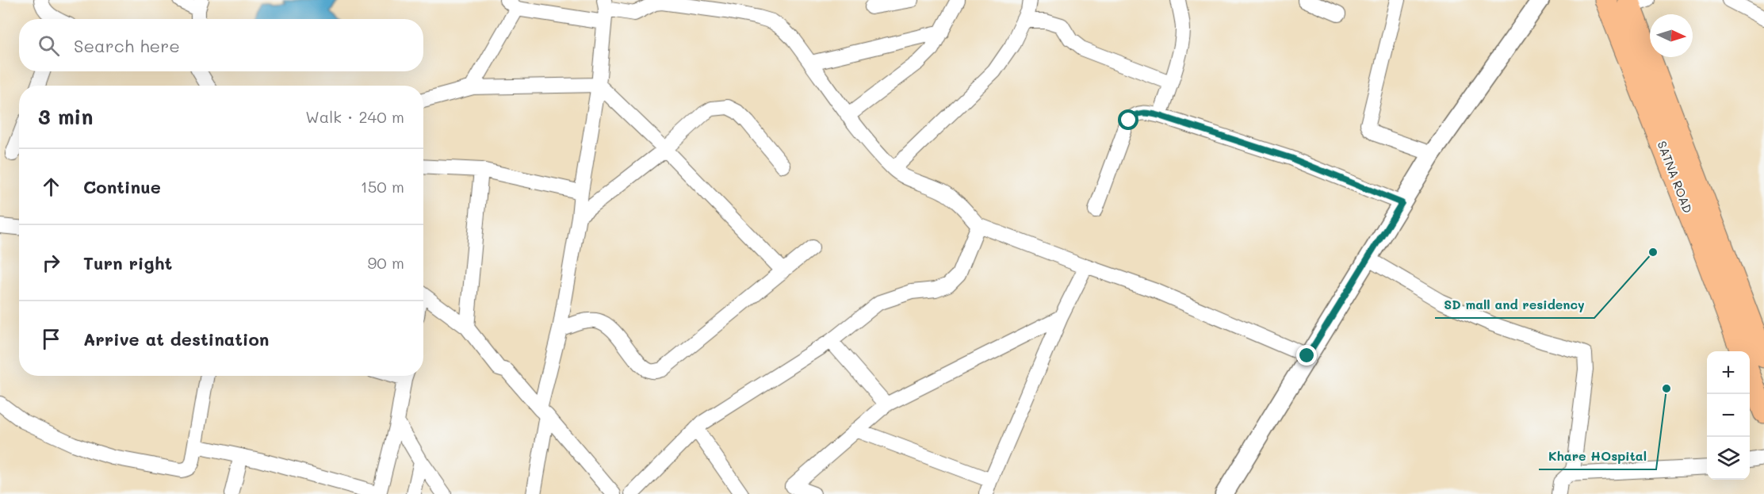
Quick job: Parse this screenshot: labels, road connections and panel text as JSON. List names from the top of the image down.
{
  "streets": {
    "main road": ["SATNA ROAD"]
  },
  "places": ["SD mall and residency", "Khare HOspital"],
  "north": "right",
  "page": {
    "search": "Search here",
    "heading": ["3 min", "Walk · 240 m"],
    "list": [
      ["Continue", "150 m"],
      ["Turn right", "90 m"],
      "Arrive at destination"
    ],
    "map_buttons": ["+", "−"]
  }
}
